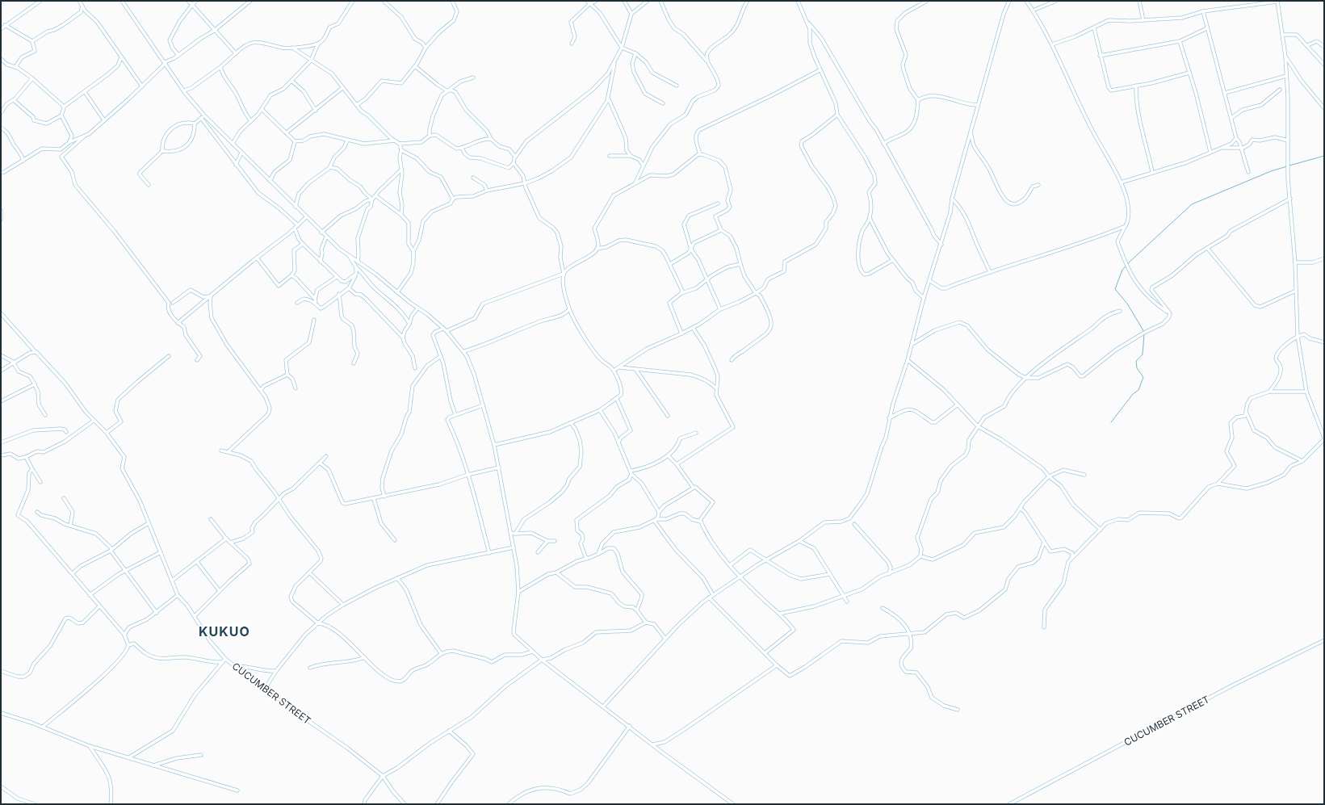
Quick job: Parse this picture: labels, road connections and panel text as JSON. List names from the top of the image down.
{
  "streets": {
    "street": ["CUCUMBER STREET"]
  },
  "districts": ["KUKUO"]
}
